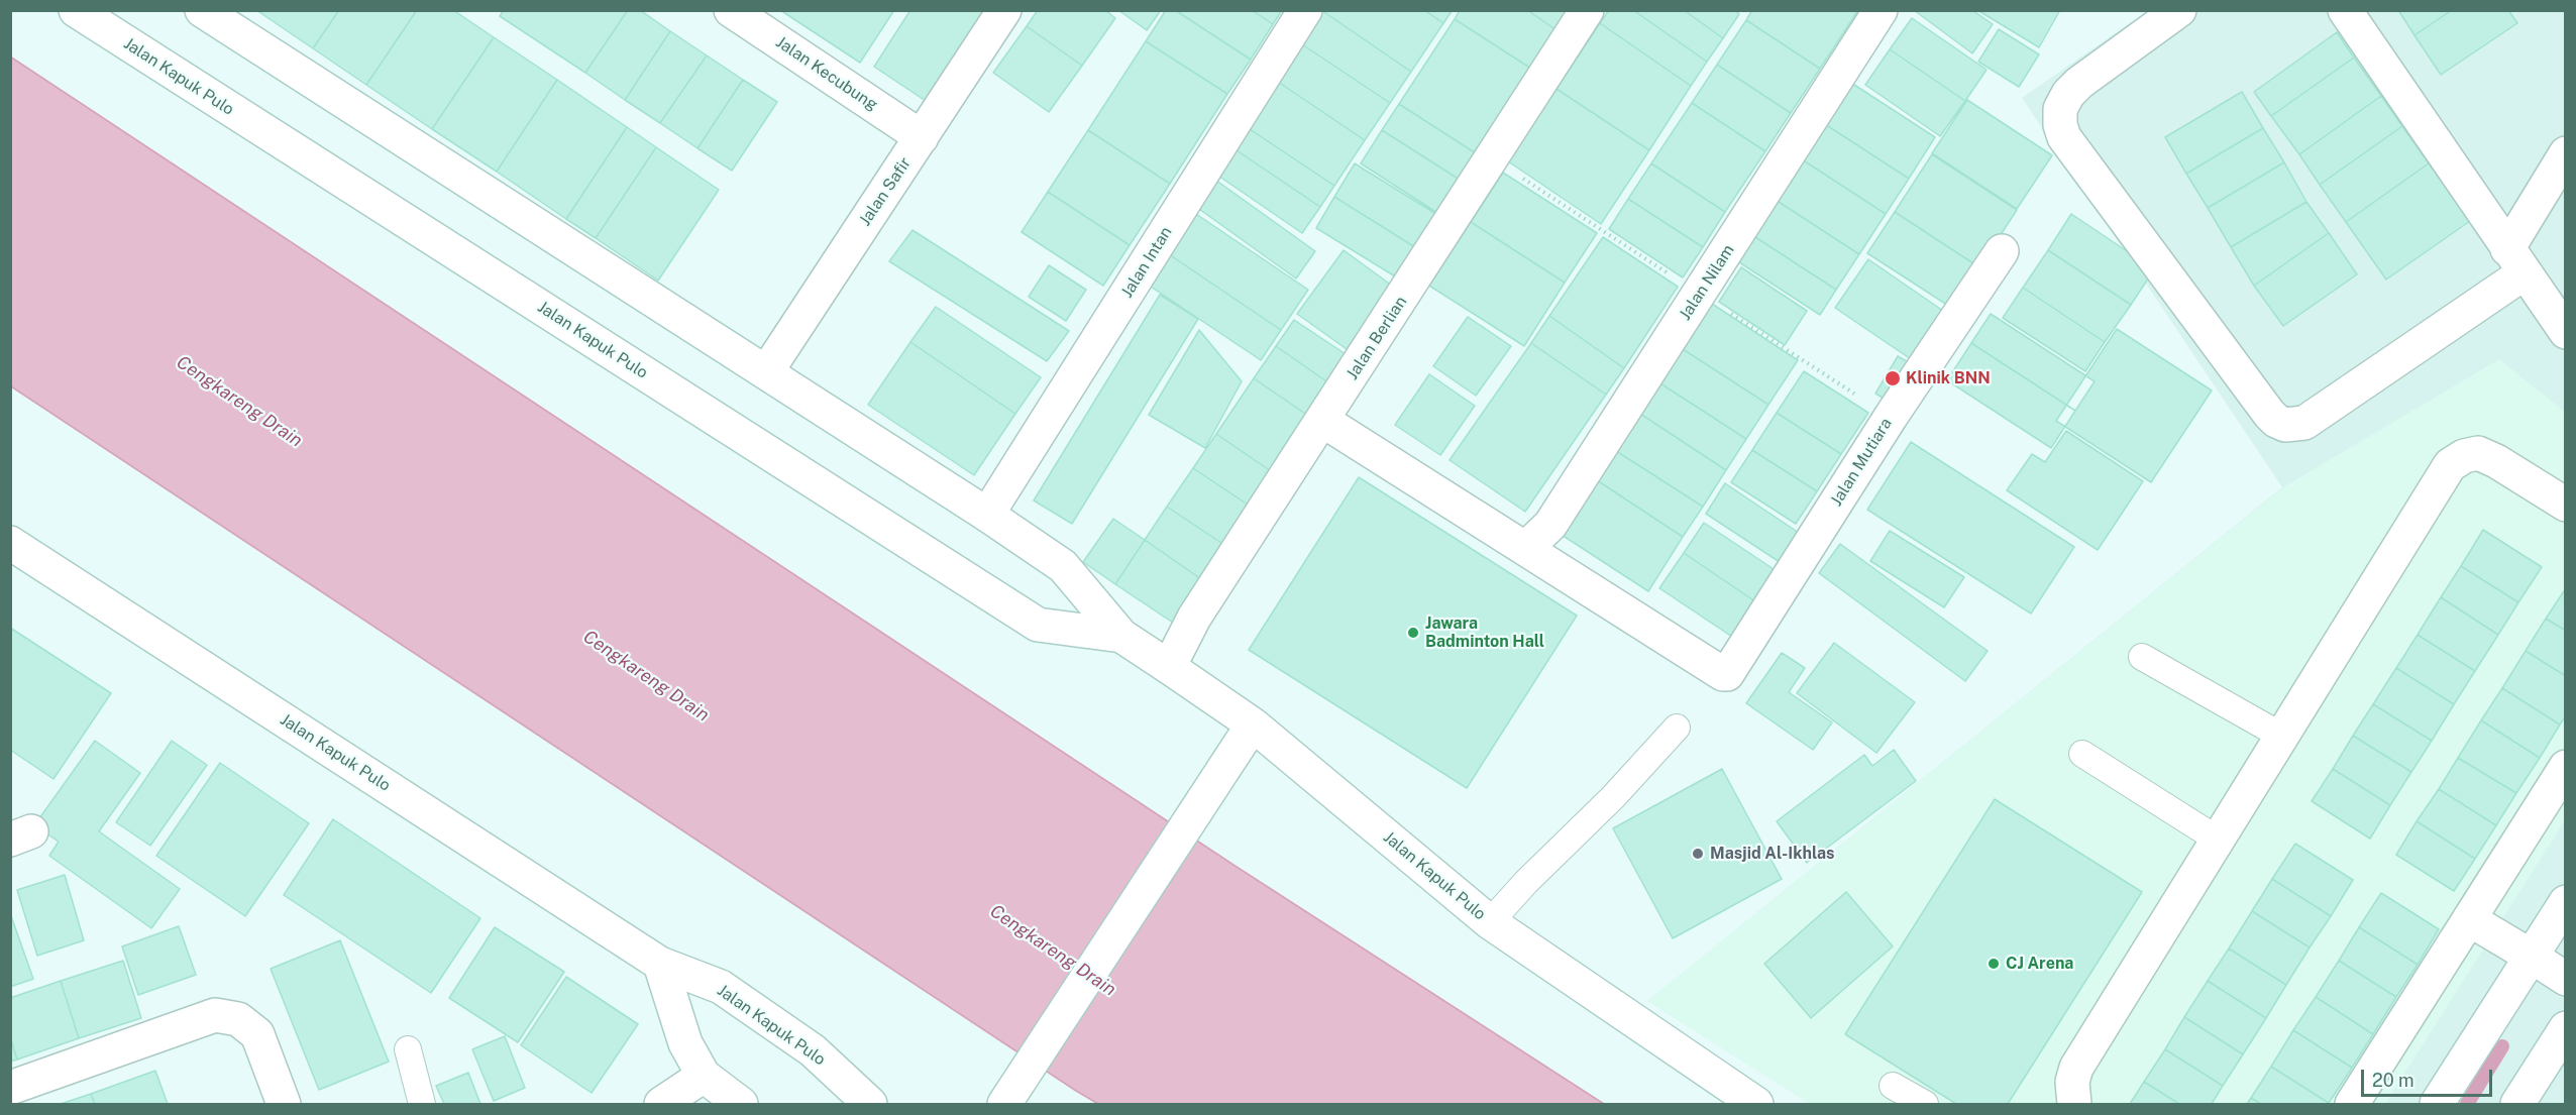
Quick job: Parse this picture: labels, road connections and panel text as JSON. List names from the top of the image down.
{
  "streets": {
    "street": [
      "Jalan Kecubung",
      "Jalan Kapuk Pulo",
      "Jalan Safir",
      "Jalan Intan",
      "Jalan Nilam",
      "Jalan Berlian",
      "Jalan Mutiara"
    ]
  },
  "crossings": [
    ["Jalan Kecubung", "Jalan Safir"],
    ["Jalan Kapuk Pulo", "Jalan Safir"],
    ["Jalan Kapuk Pulo", "Jalan Intan"],
    ["Jalan Kapuk Pulo", "Jalan Berlian"],
    ["Jalan Nilam", "Jalan Mutiara"]
  ],
  "water": ["Cengkareng Drain"],
  "places": [
    "Klinik BNN",
    "Jawara Badminton Hall",
    "Masjid Al-Ikhlas",
    "CJ Arena"
  ],
  "scale_bar": "20 m"
}
